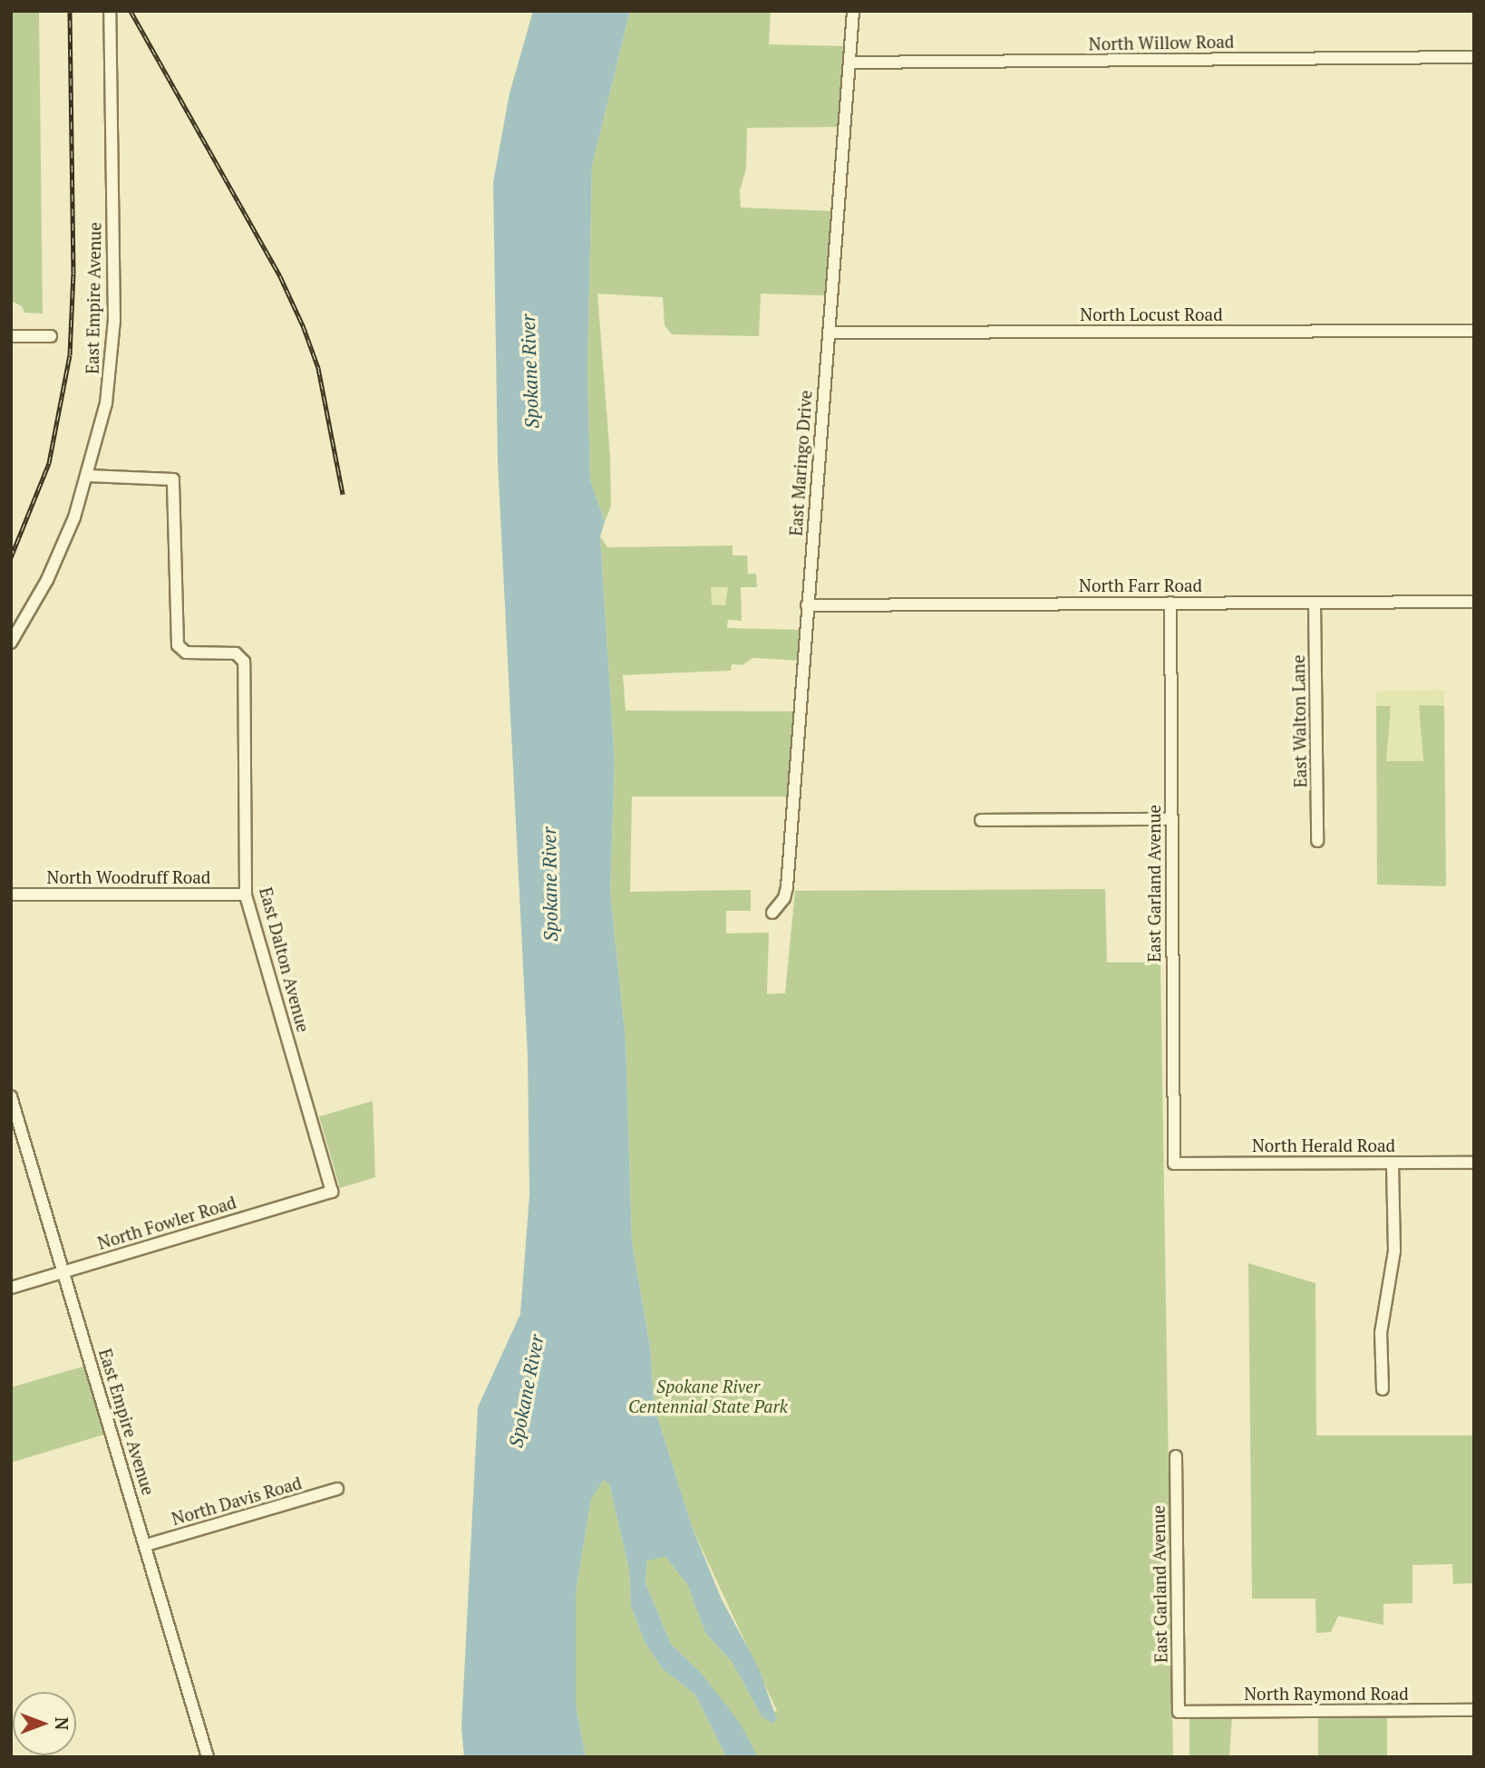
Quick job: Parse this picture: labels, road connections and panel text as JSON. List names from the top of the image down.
{
  "streets": {
    "street": [
      "North Willow Road",
      "East Empire Avenue",
      "North Locust Road",
      "East Maringo Drive",
      "North Farr Road",
      "East Walton Lane",
      "North Woodruff Road",
      "East Garland Avenue",
      "East Dalton Avenue",
      "North Herald Road",
      "North Fowler Road",
      "North Davis Road",
      "North Raymond Road"
    ]
  },
  "crossings": [
    ["North Willow Road", "East Maringo Drive"],
    ["East Empire Avenue", "East Dalton Avenue"],
    ["East Empire Avenue", "North Fowler Road"],
    ["East Empire Avenue", "North Davis Road"],
    ["North Locust Road", "East Maringo Drive"],
    ["East Maringo Drive", "North Farr Road"],
    ["North Farr Road", "East Walton Lane"],
    ["North Farr Road", "East Garland Avenue"],
    ["North Woodruff Road", "East Dalton Avenue"],
    ["East Garland Avenue", "North Herald Road"],
    ["East Garland Avenue", "North Raymond Road"],
    ["East Dalton Avenue", "North Fowler Road"]
  ],
  "water": ["Spokane River"],
  "parks": ["Spokane River Centennial State Park"],
  "north": "right"
}
